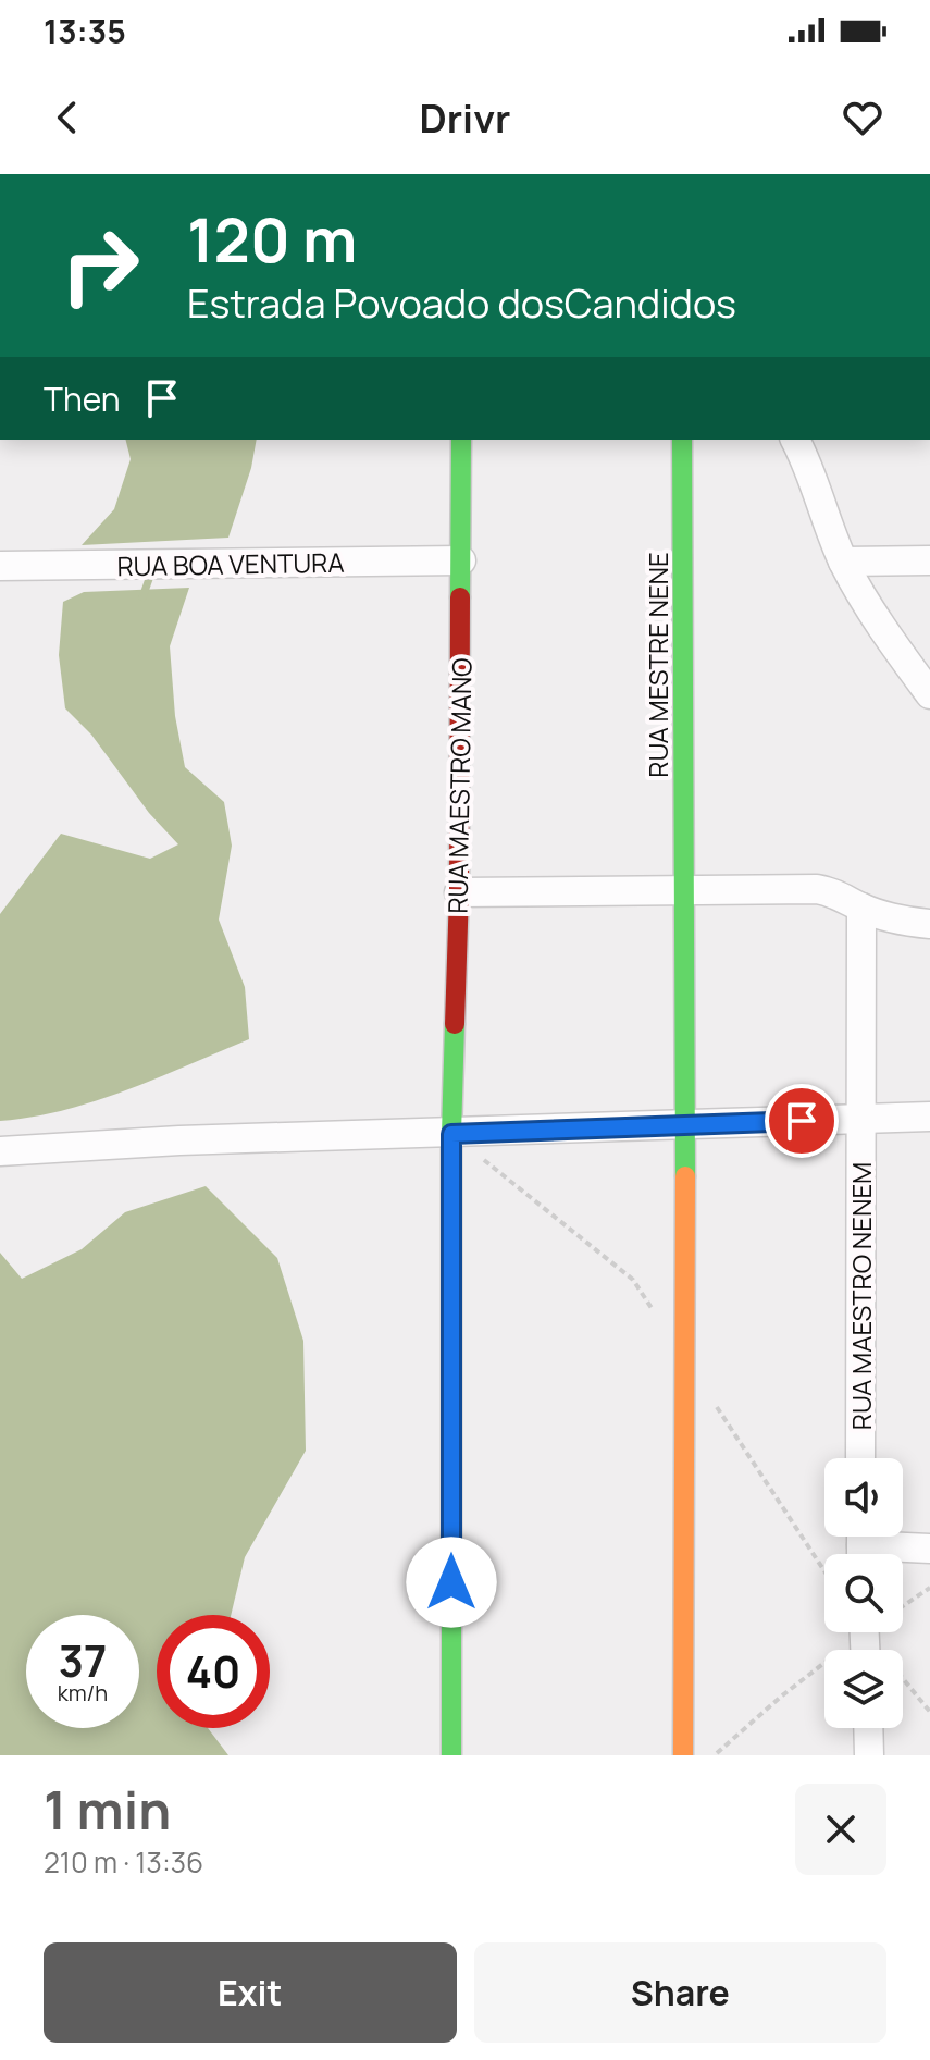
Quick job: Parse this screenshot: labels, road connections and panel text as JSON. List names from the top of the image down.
{
  "streets": {
    "street": [
      "RUA BOA VENTURA",
      "RUA MESTRE NENE",
      "RUA MAESTRO MANO",
      "RUA MAESTRO NENEM"
    ]
  },
  "crossings": [
    ["RUA BOA VENTURA", "RUA MAESTRO MANO"]
  ],
  "page": {
    "status": "13:35",
    "header": "Drivr",
    "turn": ["120 m", "Estrada Povoado dosCandidos"],
    "then": "Then",
    "speed": "37 km/h",
    "limit": "40",
    "heading": ["1 min", "210 m · 13:36"],
    "buttons": ["Exit", "Share"]
  }
}
